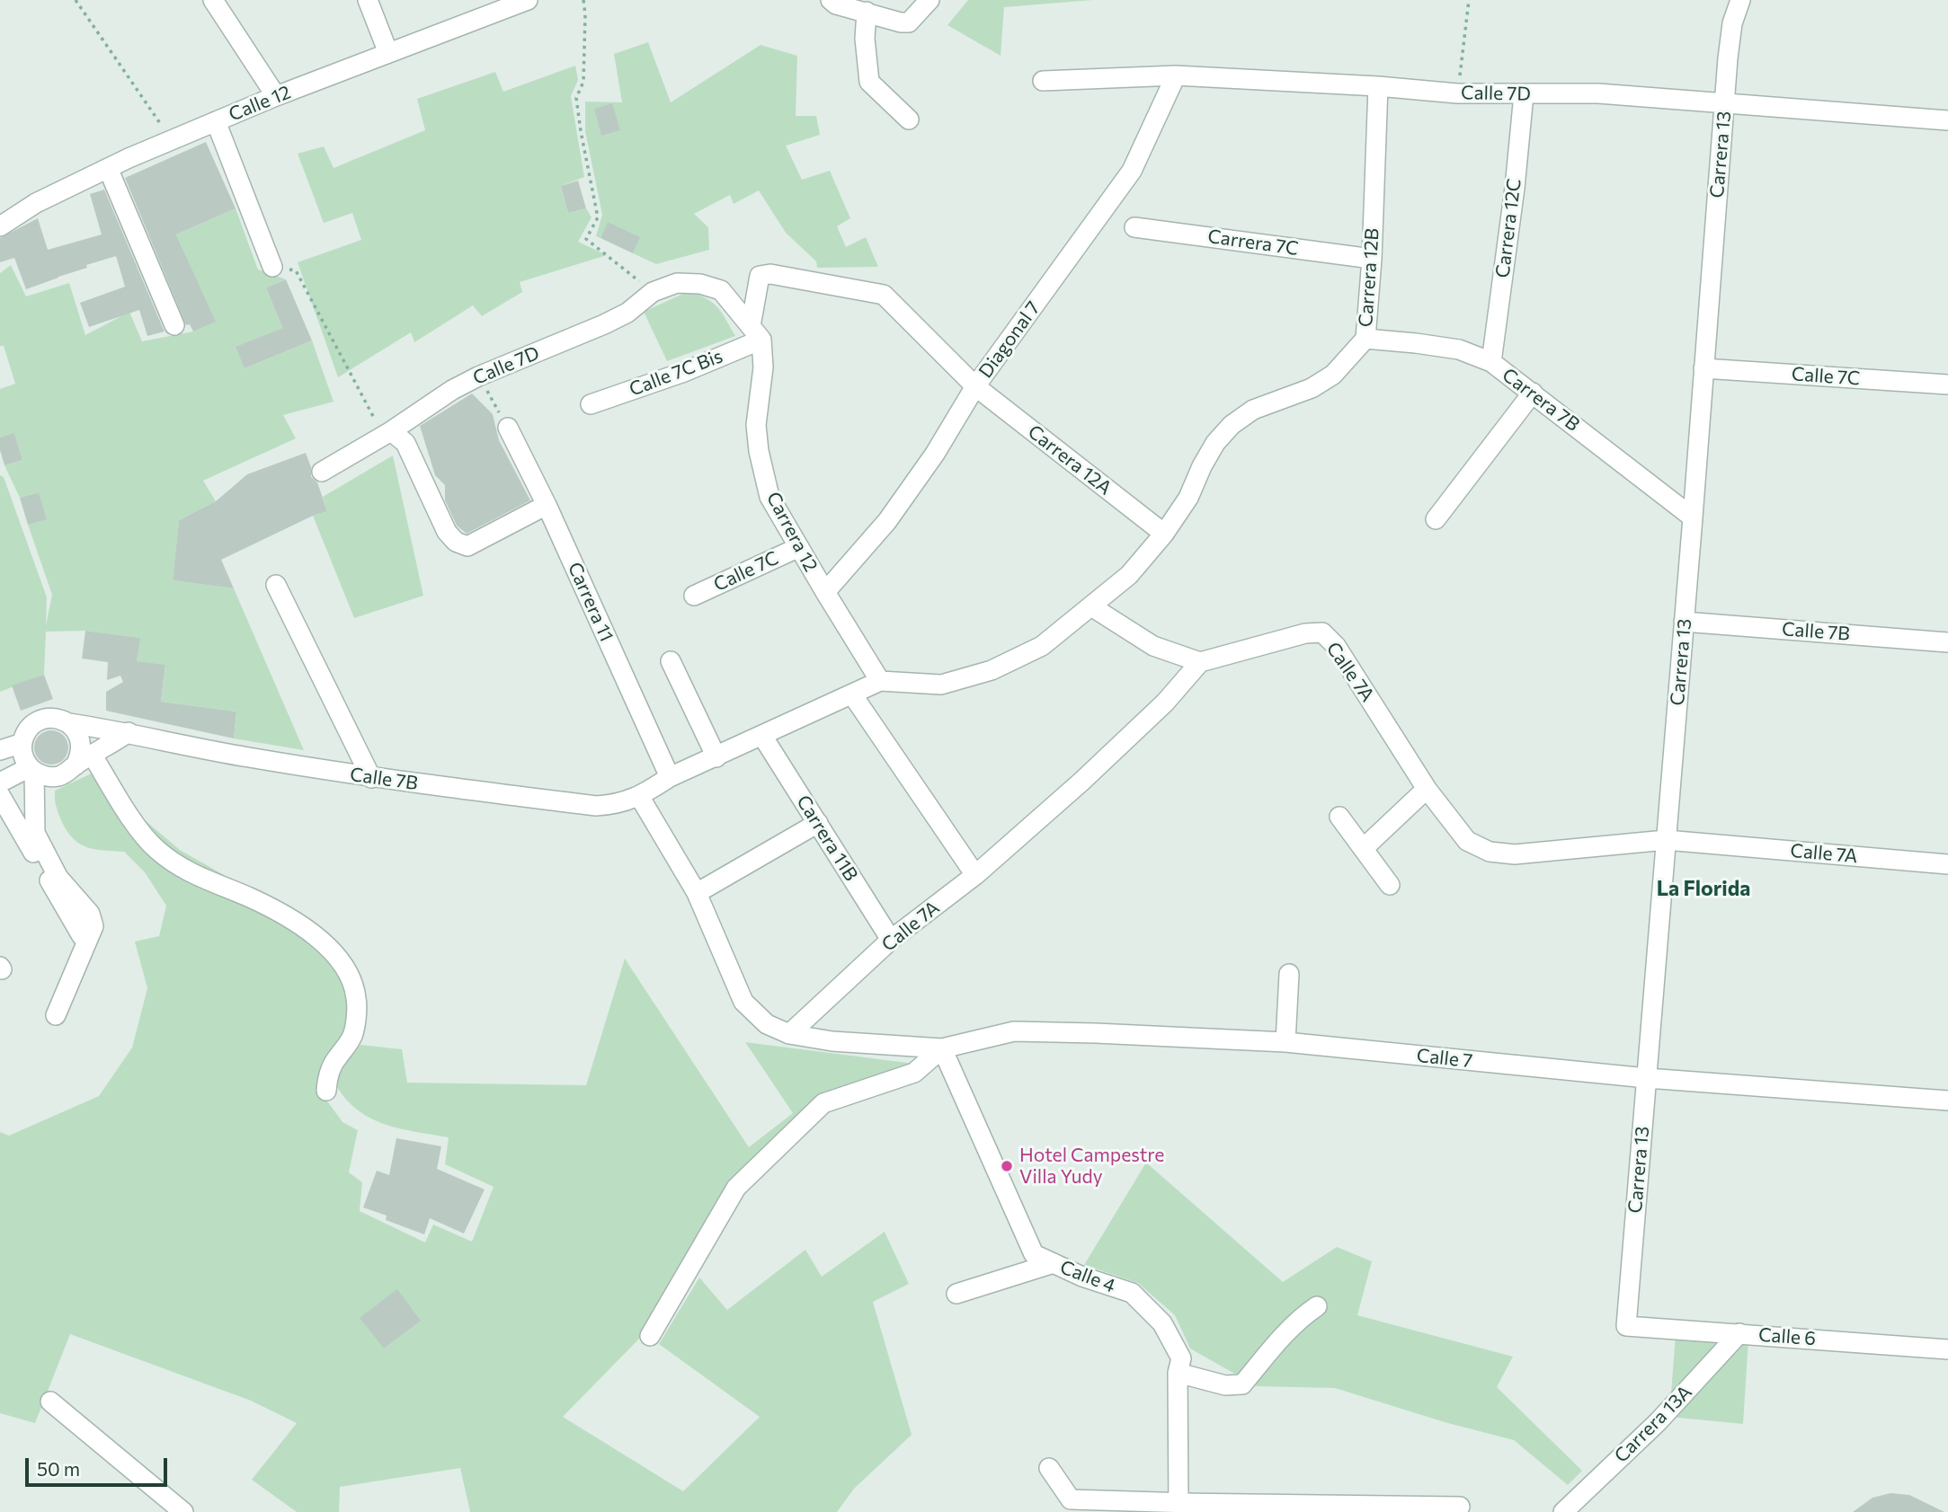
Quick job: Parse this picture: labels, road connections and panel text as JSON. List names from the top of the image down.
{
  "streets": {
    "street": [
      "Calle 7D",
      "Calle 12",
      "Carrera 13",
      "Carrera 12C",
      "Carrera 7C",
      "Carrera 12B",
      "Diagonal 7",
      "Calle 7C Bis",
      "Calle 7C",
      "Carrera 7B",
      "Carrera 12A",
      "Carrera 12",
      "Carrera 11",
      "Calle 7B",
      "Calle 7A",
      "Carrera 11B",
      "Calle 7",
      "Calle 4",
      "Calle 6",
      "Carrera 13A"
    ]
  },
  "crossings": [
    ["Calle 7D", "Carrera 13"],
    ["Calle 7D", "Carrera 12C"],
    ["Calle 7D", "Carrera 12B"],
    ["Calle 7D", "Diagonal 7"],
    ["Calle 7D", "Calle 7C Bis"],
    ["Calle 7D", "Carrera 12"],
    ["Carrera 13", "Calle 7C"],
    ["Carrera 13", "Carrera 7B"],
    ["Carrera 13", "Calle 7B"],
    ["Carrera 13", "Calle 7A"],
    ["Carrera 13", "Calle 7"],
    ["Carrera 13", "Calle 6"],
    ["Carrera 12C", "Carrera 7B"],
    ["Carrera 7C", "Carrera 12B"],
    ["Carrera 12B", "Carrera 7B"],
    ["Carrera 12B", "Carrera 12A"],
    ["Carrera 12B", "Carrera 12"],
    ["Carrera 12B", "Calle 7B"],
    ["Diagonal 7", "Carrera 12A"],
    ["Diagonal 7", "Carrera 12"],
    ["Calle 7C Bis", "Carrera 12"],
    ["Calle 7C", "Carrera 12"],
    ["Carrera 12A", "Carrera 12"],
    ["Carrera 12", "Calle 7B"],
    ["Carrera 11", "Calle 7B"],
    ["Calle 7B", "Carrera 11B"],
    ["Calle 7A", "Carrera 11B"],
    ["Calle 7", "Calle 4"],
    ["Calle 6", "Carrera 13A"]
  ],
  "districts": ["La Florida"],
  "places": ["Hotel Campestre Villa Yudy"],
  "scale_bar": "50 m"
}
